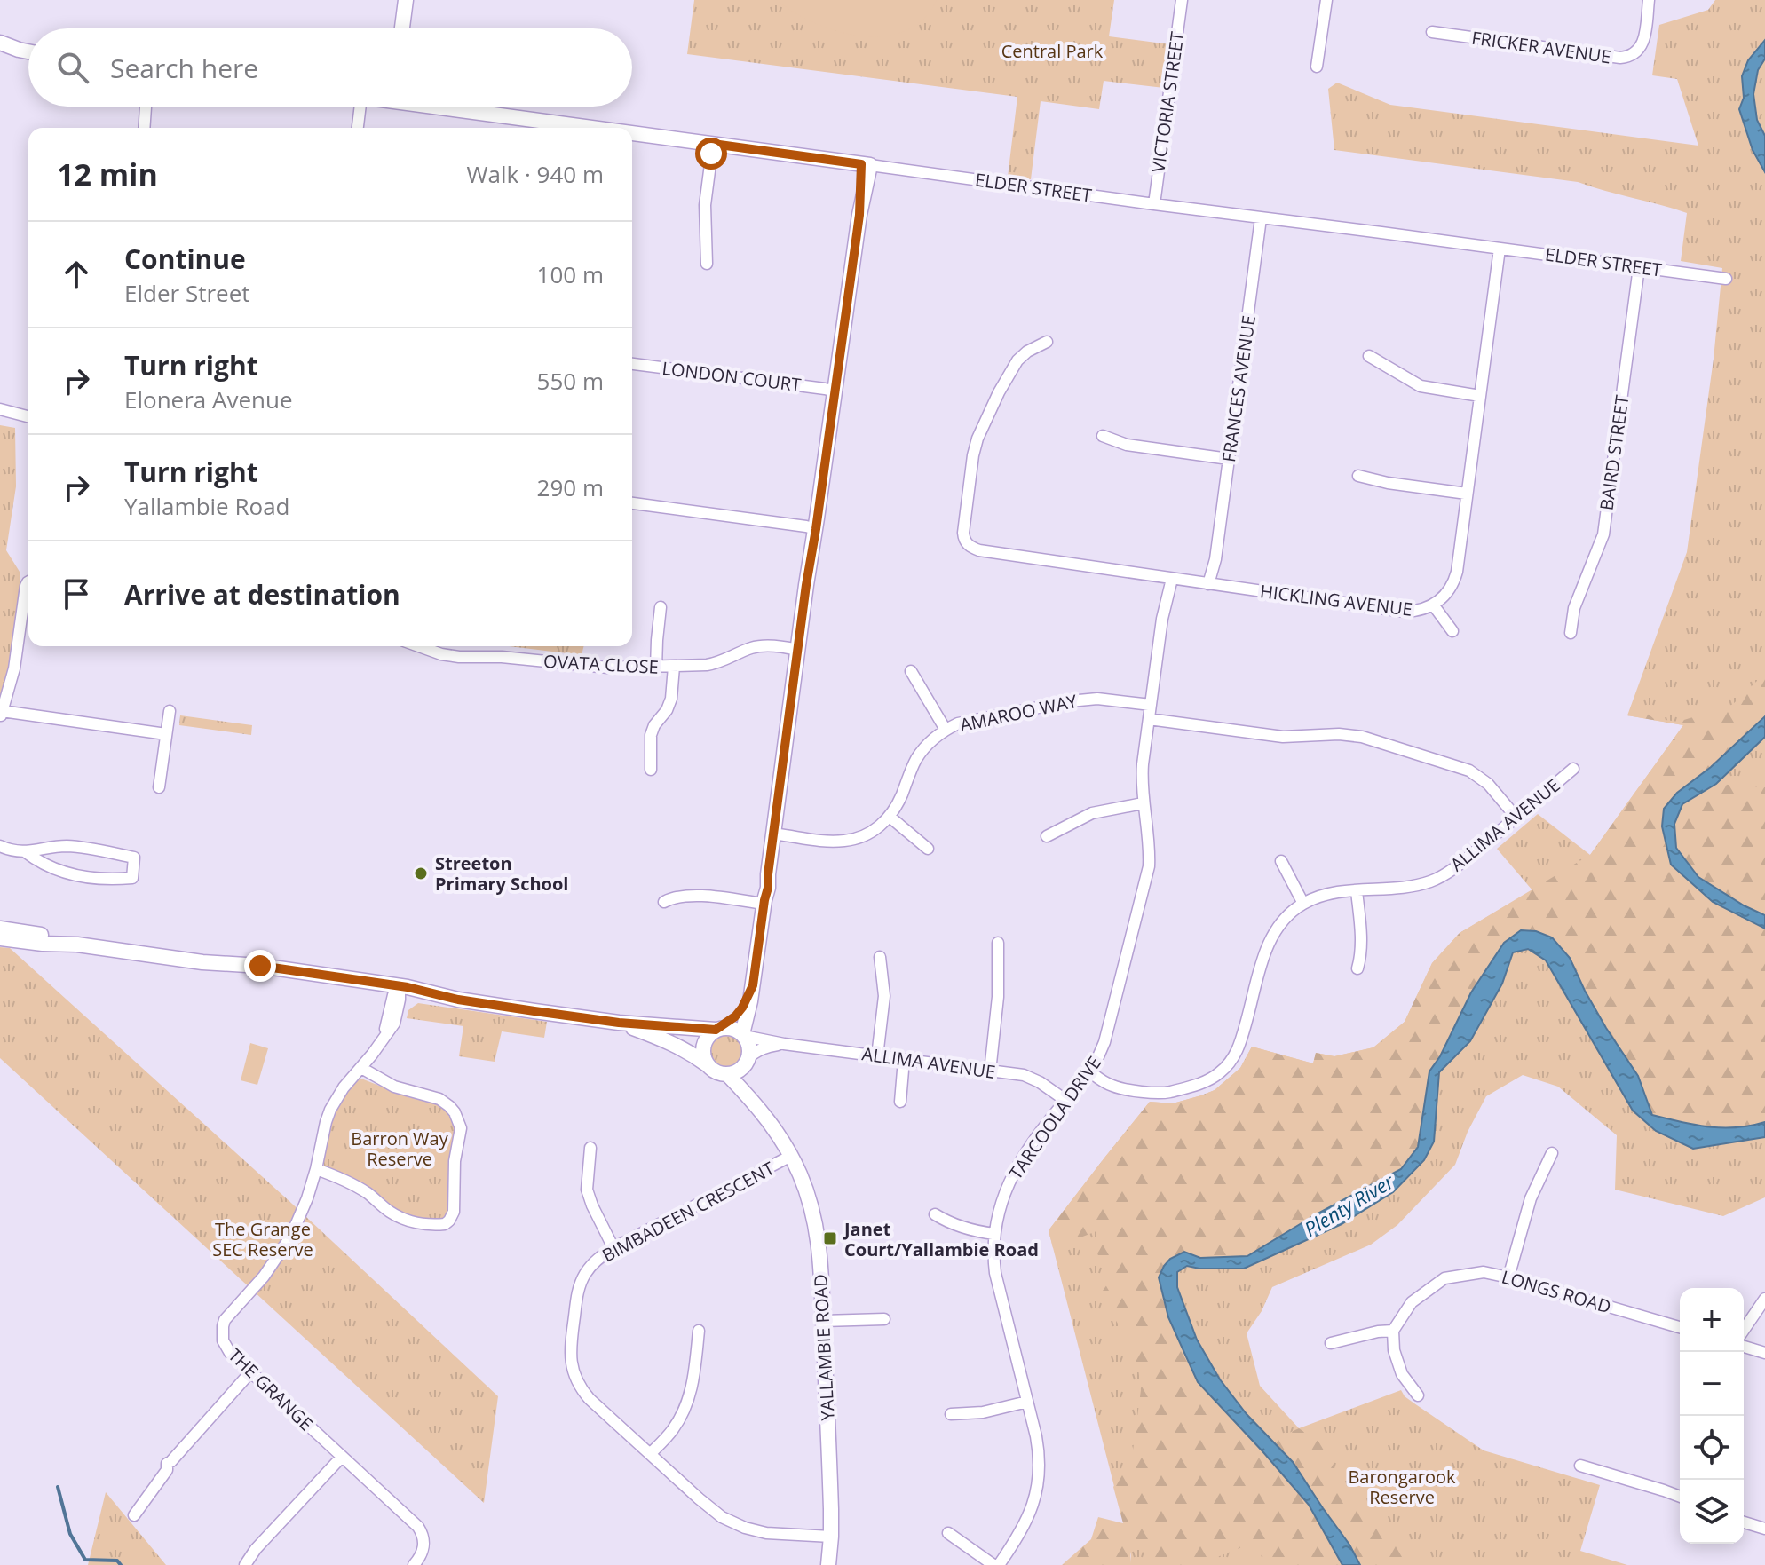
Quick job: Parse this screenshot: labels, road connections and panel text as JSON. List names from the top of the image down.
{
  "streets": {
    "street": [
      "FRICKER AVENUE",
      "VICTORIA STREET",
      "ELDER STREET",
      "LONDON COURT",
      "FRANCES AVENUE",
      "BAIRD STREET",
      "HICKLING AVENUE",
      "OVATA CLOSE",
      "AMAROO WAY",
      "ALLIMA AVENUE",
      "TARCOOLA DRIVE",
      "BIMBADEEN CRESCENT",
      "LONGS ROAD",
      "YALLAMBIE ROAD",
      "THE GRANGE"
    ]
  },
  "crossings": [
    ["VICTORIA STREET", "ELDER STREET"],
    ["ELDER STREET", "FRANCES AVENUE"],
    ["ELDER STREET", "BAIRD STREET"],
    ["ELDER STREET", "HICKLING AVENUE"],
    ["FRANCES AVENUE", "HICKLING AVENUE"],
    ["HICKLING AVENUE", "TARCOOLA DRIVE"],
    ["AMAROO WAY", "TARCOOLA DRIVE"],
    ["ALLIMA AVENUE", "TARCOOLA DRIVE"],
    ["ALLIMA AVENUE", "YALLAMBIE ROAD"],
    ["BIMBADEEN CRESCENT", "YALLAMBIE ROAD"]
  ],
  "water": ["Plenty River"],
  "parks": [
    "Central Park",
    "Barron Way Reserve",
    "The Grange SEC Reserve",
    "Barongarook Reserve"
  ],
  "places": {
    "other": ["Streeton Primary School"],
    "transit": ["Janet Court/Yallambie Road"]
  },
  "page": {
    "search": "Search here",
    "heading": ["12 min", "Walk · 940 m"],
    "list": [
      ["Continue", "Elder Street", "100 m"],
      ["Turn right", "Elonera Avenue", "550 m"],
      ["Turn right", "Yallambie Road", "290 m"],
      "Arrive at destination"
    ],
    "map_buttons": ["+", "−"]
  }
}
